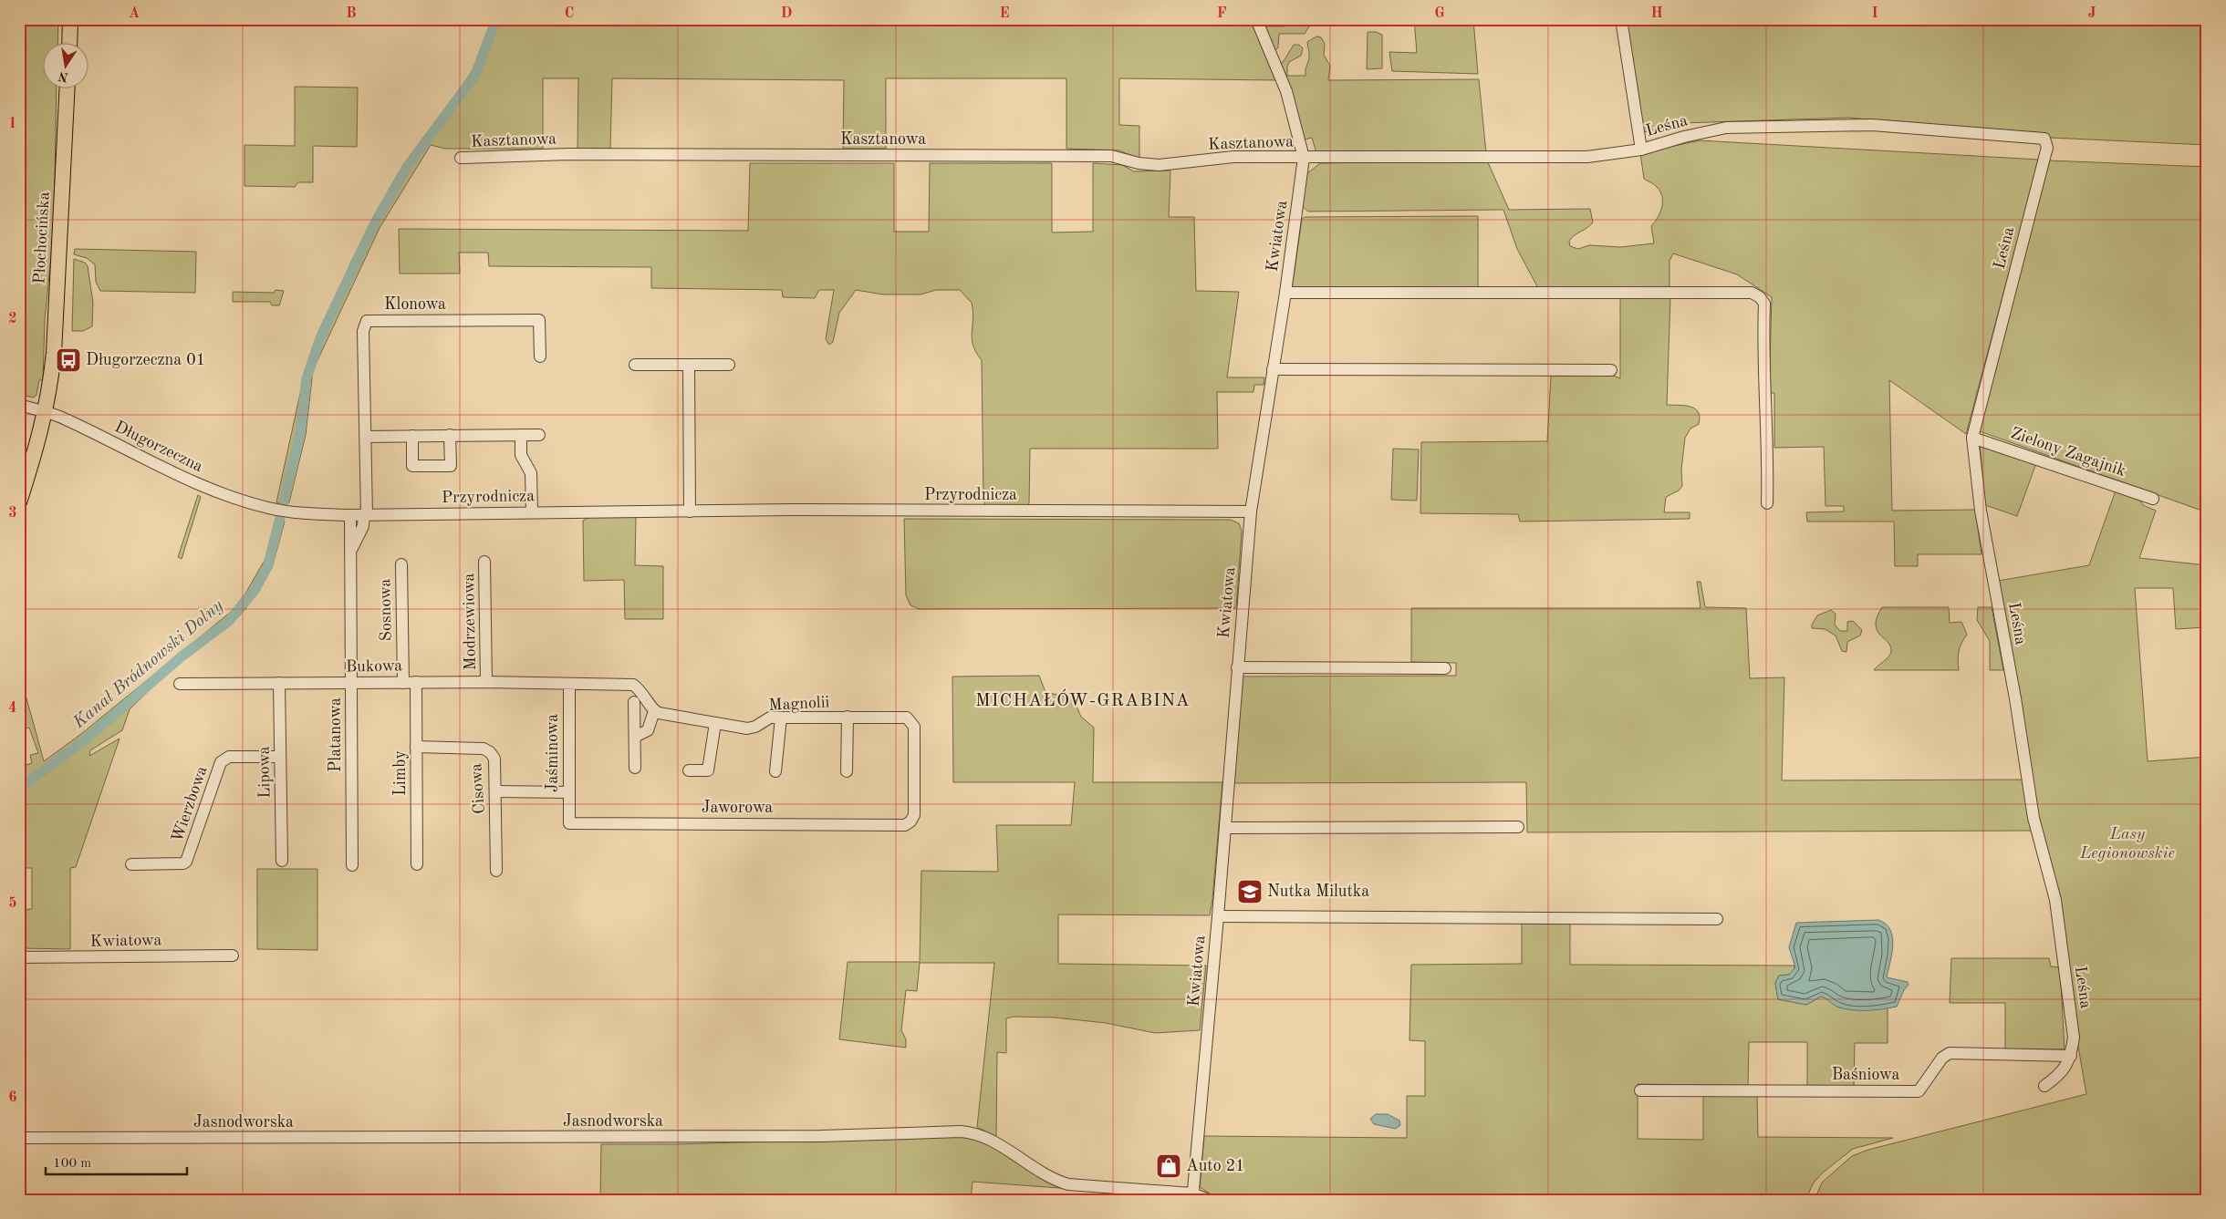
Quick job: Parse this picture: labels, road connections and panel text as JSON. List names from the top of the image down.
{
  "streets": {
    "main road": ["Płochocińska"],
    "street": [
      "Leśna",
      "Kasztanowa",
      "Kwiatowa",
      "Klonowa",
      "Długorzeczna",
      "Zielony Zagajnik",
      "Przyrodnicza",
      "Sosnowa",
      "Modrzewiowa",
      "Bukowa",
      "Magnolii",
      "Platanowa",
      "Jaśminowa",
      "Lipowa",
      "Limby",
      "Cisowa",
      "Wierzbowa",
      "Jaworowa",
      "Baśniowa",
      "Jasnodworska"
    ]
  },
  "crossings": [
    ["Leśna", "Kasztanowa"],
    ["Leśna", "Kwiatowa"],
    ["Leśna", "Zielony Zagajnik"],
    ["Leśna", "Baśniowa"],
    ["Kasztanowa", "Kwiatowa"],
    ["Kwiatowa", "Przyrodnicza"],
    ["Kwiatowa", "Jasnodworska"],
    ["Płochocińska", "Długorzeczna"],
    ["Klonowa", "Przyrodnicza"],
    ["Klonowa", "Platanowa"],
    ["Długorzeczna", "Przyrodnicza"],
    ["Przyrodnicza", "Platanowa"],
    ["Sosnowa", "Bukowa"],
    ["Modrzewiowa", "Bukowa"],
    ["Bukowa", "Platanowa"],
    ["Bukowa", "Jaśminowa"],
    ["Bukowa", "Lipowa"],
    ["Bukowa", "Limby"],
    ["Magnolii", "Jaworowa"],
    ["Jaśminowa", "Jaworowa"],
    ["Lipowa", "Wierzbowa"],
    ["Limby", "Cisowa"]
  ],
  "districts": ["MICHAŁÓW-GRABINA"],
  "water": ["Kanał Bródnowski Dolny"],
  "parks": ["Lasy Legionowskie"],
  "places": {
    "bus stop": ["Długorzeczna 01"],
    "school or university": ["Nutka Milutka"],
    "shop": ["Auto 21"]
  },
  "scale_bar": "100 m",
  "north": "bottom",
  "grid": {
    "columns": [
      "A",
      "B",
      "C",
      "D",
      "E",
      "F",
      "G",
      "H",
      "I",
      "J"
    ],
    "rows": [
      "1",
      "2",
      "3",
      "4",
      "5",
      "6"
    ]
  }
}
